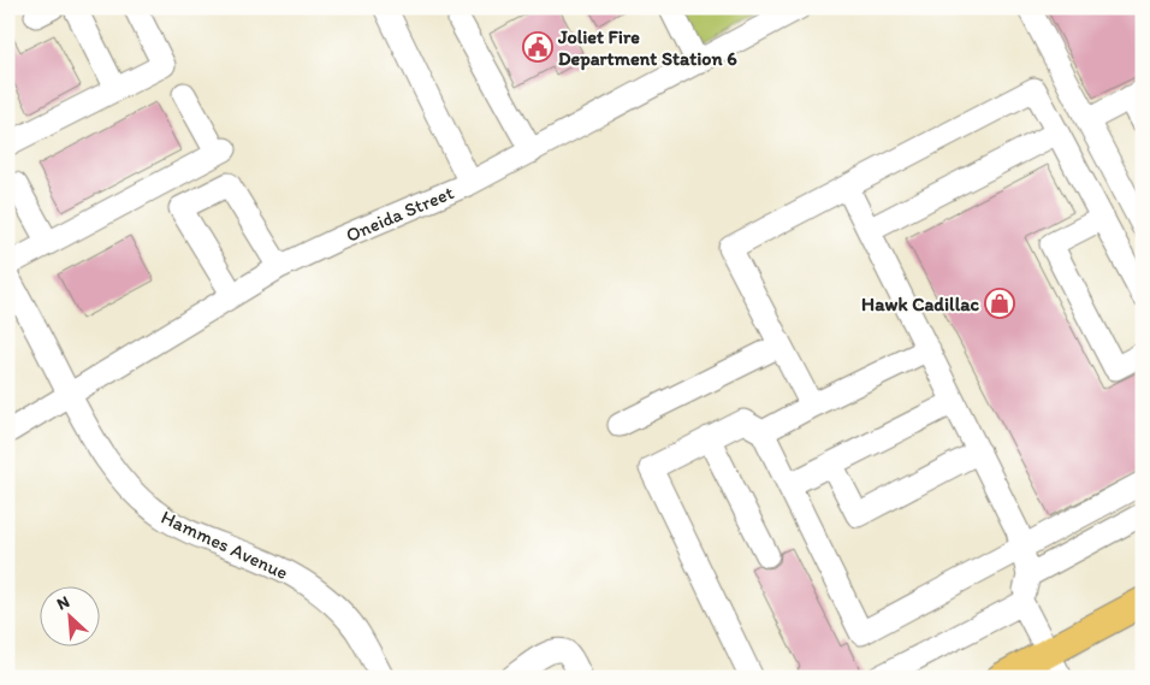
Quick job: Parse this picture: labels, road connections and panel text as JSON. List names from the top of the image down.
{
  "streets": {
    "street": ["Oneida Street", "Hammes Avenue"]
  },
  "crossings": [
    ["Oneida Street", "Hammes Avenue"]
  ],
  "places": {
    "public building": ["Joliet Fire Department Station 6"],
    "shop": ["Hawk Cadillac"]
  },
  "north": "top left"
}
